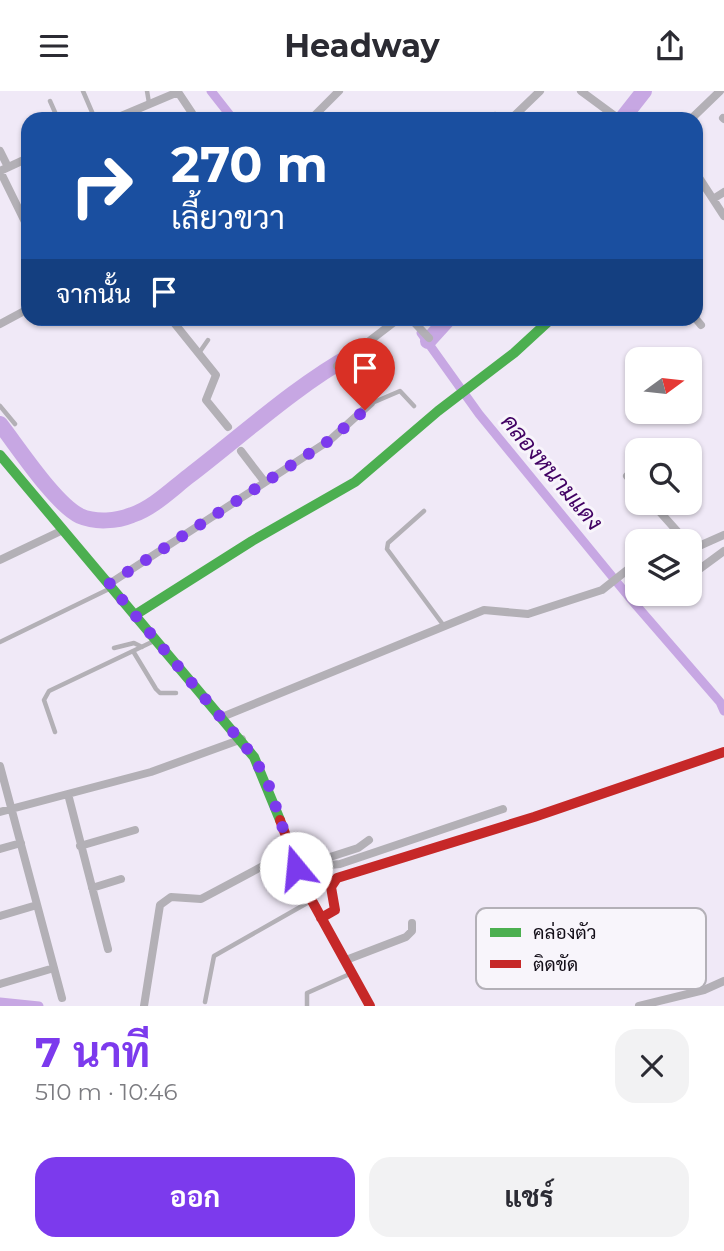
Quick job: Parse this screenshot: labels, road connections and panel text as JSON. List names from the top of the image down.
{
  "water": ["คลองหนามแดง"],
  "legend": ["คล่องตัว", "ติดขัด"],
  "north": "right",
  "page": {
    "header": "Headway",
    "turn": ["270 m", "เลี้ยวขวา"],
    "then": "จากนั้น",
    "heading": ["7 นาที", "510 m · 10:46"],
    "buttons": ["ออก", "แชร์"]
  }
}
